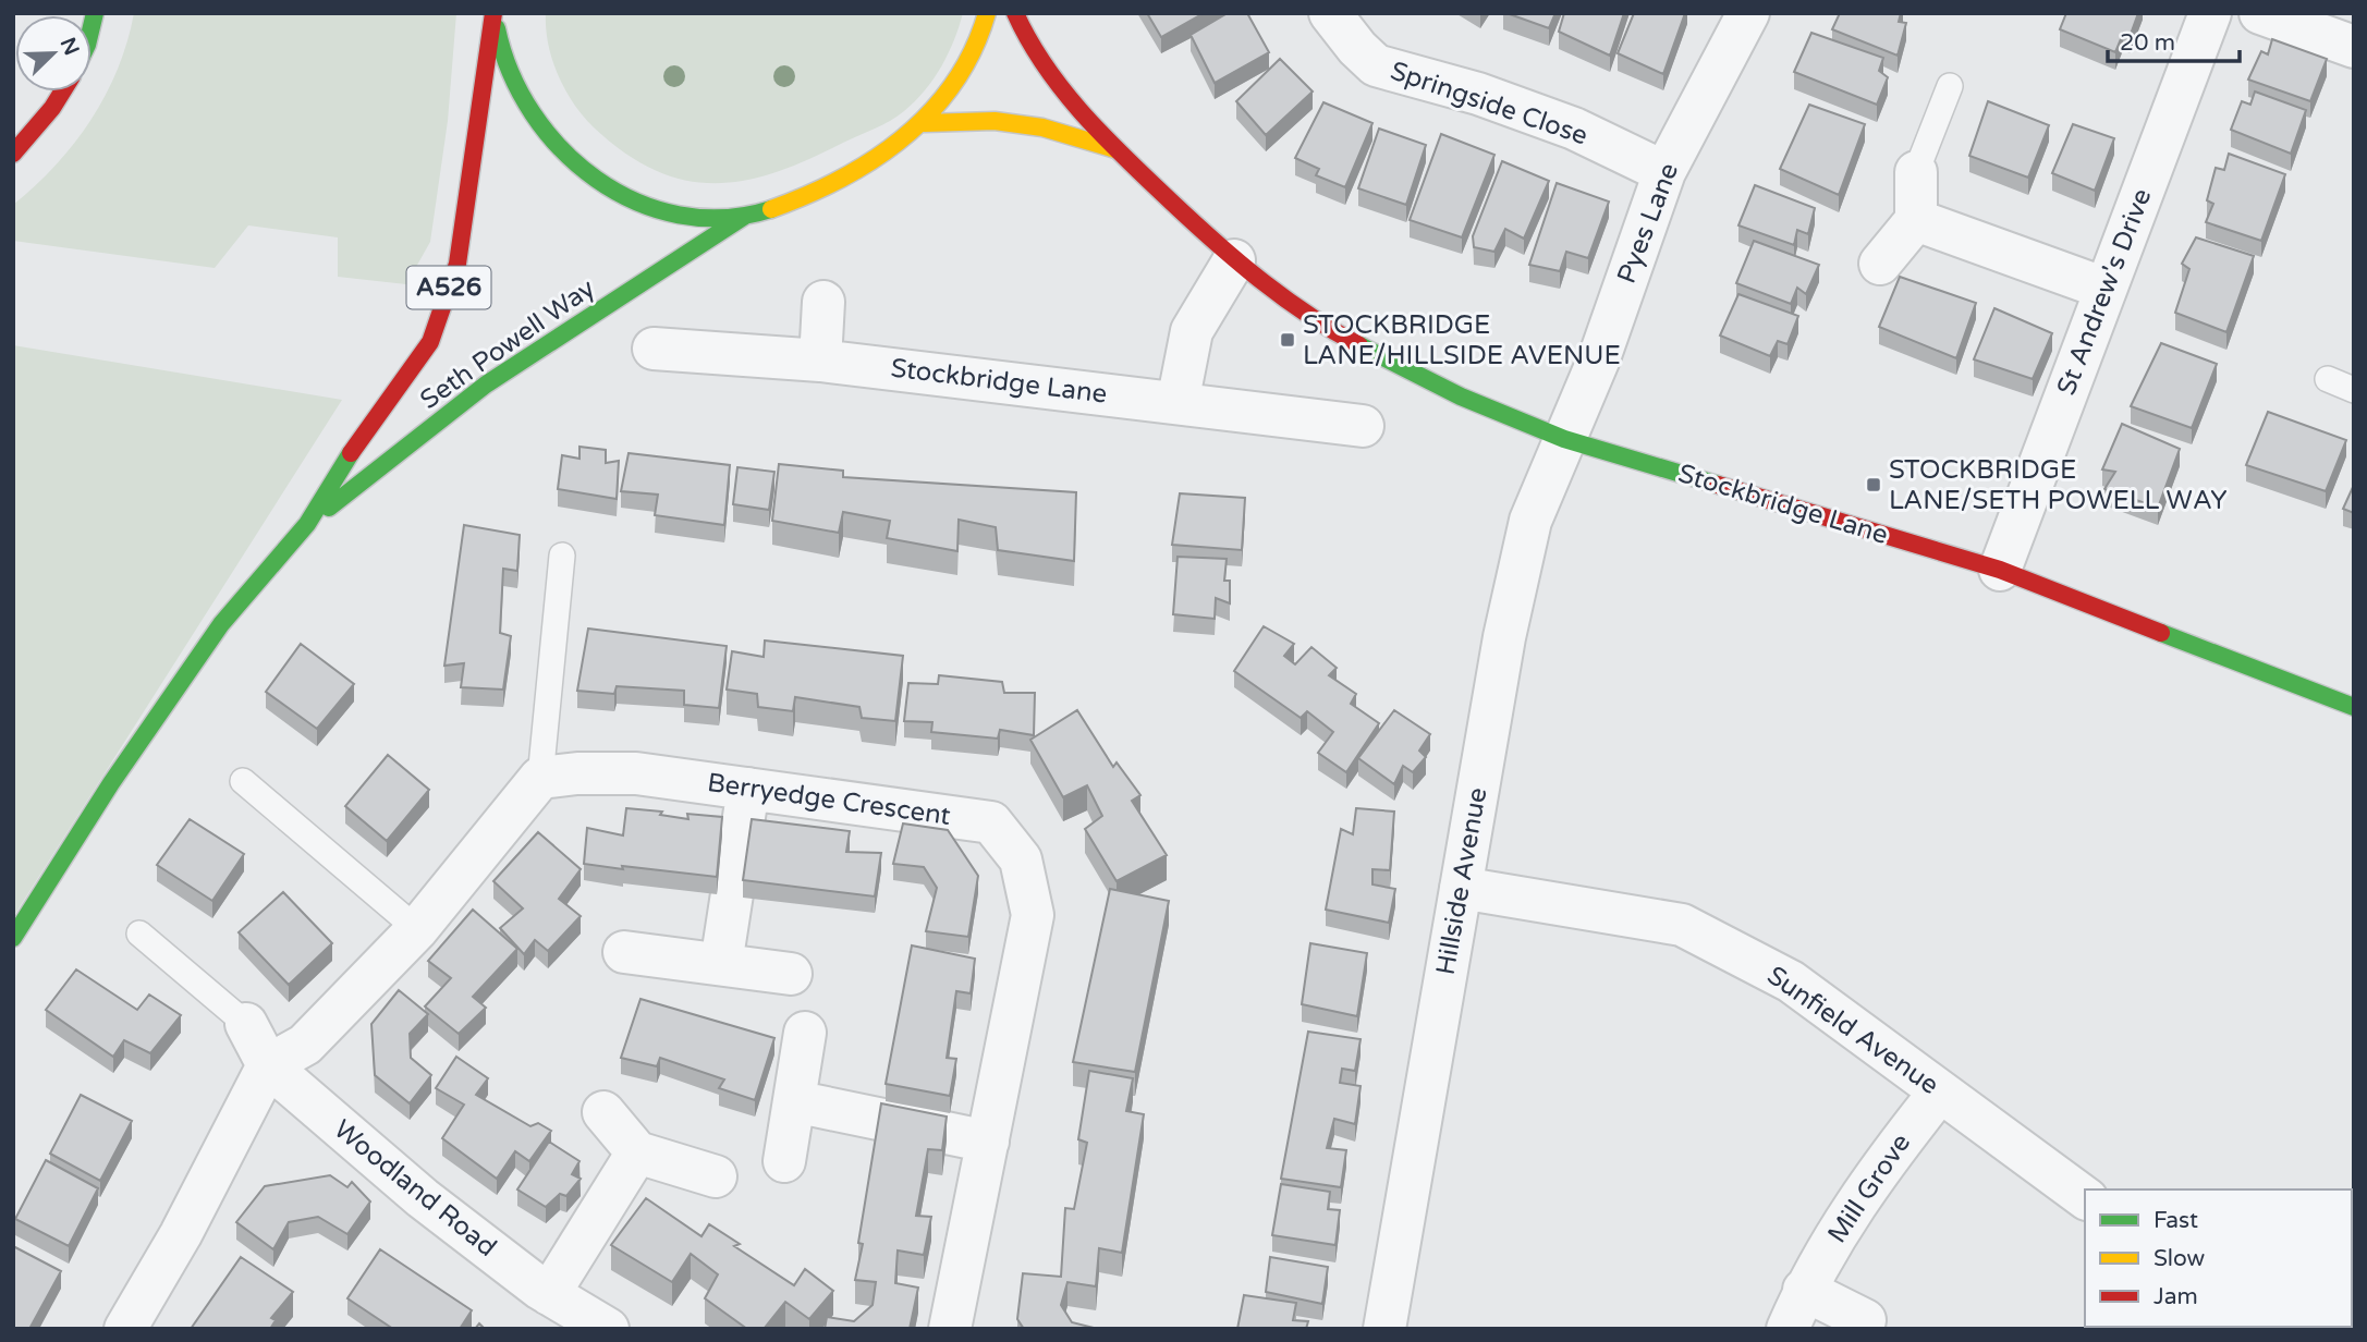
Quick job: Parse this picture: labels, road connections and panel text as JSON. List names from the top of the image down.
{
  "streets": {
    "main road": ["A526", "Seth Powell Way", "Stockbridge Lane"],
    "street": [
      "Springside Close",
      "Pyes Lane",
      "St Andrew's Drive",
      "Berryedge Crescent",
      "Hillside Avenue",
      "Sunfield Avenue",
      "Woodland Road",
      "Mill Grove"
    ]
  },
  "crossings": [
    ["Springside Close", "Pyes Lane"],
    ["Pyes Lane", "Stockbridge Lane"],
    ["Pyes Lane", "Hillside Avenue"],
    ["A526", "Seth Powell Way"],
    ["A526", "Stockbridge Lane"],
    ["St Andrew's Drive", "Stockbridge Lane"],
    ["Stockbridge Lane", "Hillside Avenue"],
    ["Hillside Avenue", "Sunfield Avenue"],
    ["Sunfield Avenue", "Mill Grove"]
  ],
  "places": {
    "transit": ["STOCKBRIDGE LANE/HILLSIDE AVENUE", "STOCKBRIDGE LANE/SETH POWELL WAY"]
  },
  "legend": ["Fast", "Slow", "Jam"],
  "scale_bar": "20 m",
  "north": "top right"
}
